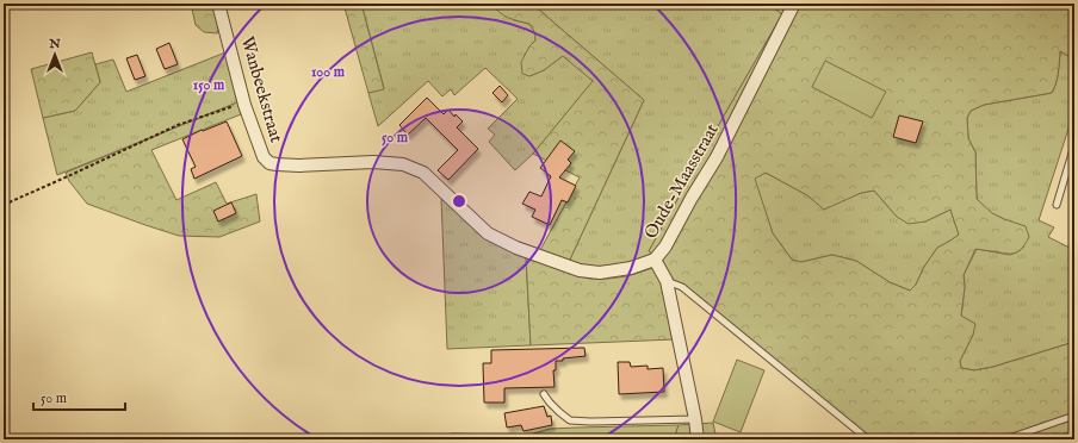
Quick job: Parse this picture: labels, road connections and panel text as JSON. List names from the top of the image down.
{
  "streets": {
    "street": ["Wanbeekstraat", "Oude-Maasstraat"]
  },
  "crossings": [
    ["Wanbeekstraat", "Oude-Maasstraat"]
  ],
  "scale_bar": "50 m",
  "north": "top",
  "rings": ["100 m", "150 m", "50 m"]
}
